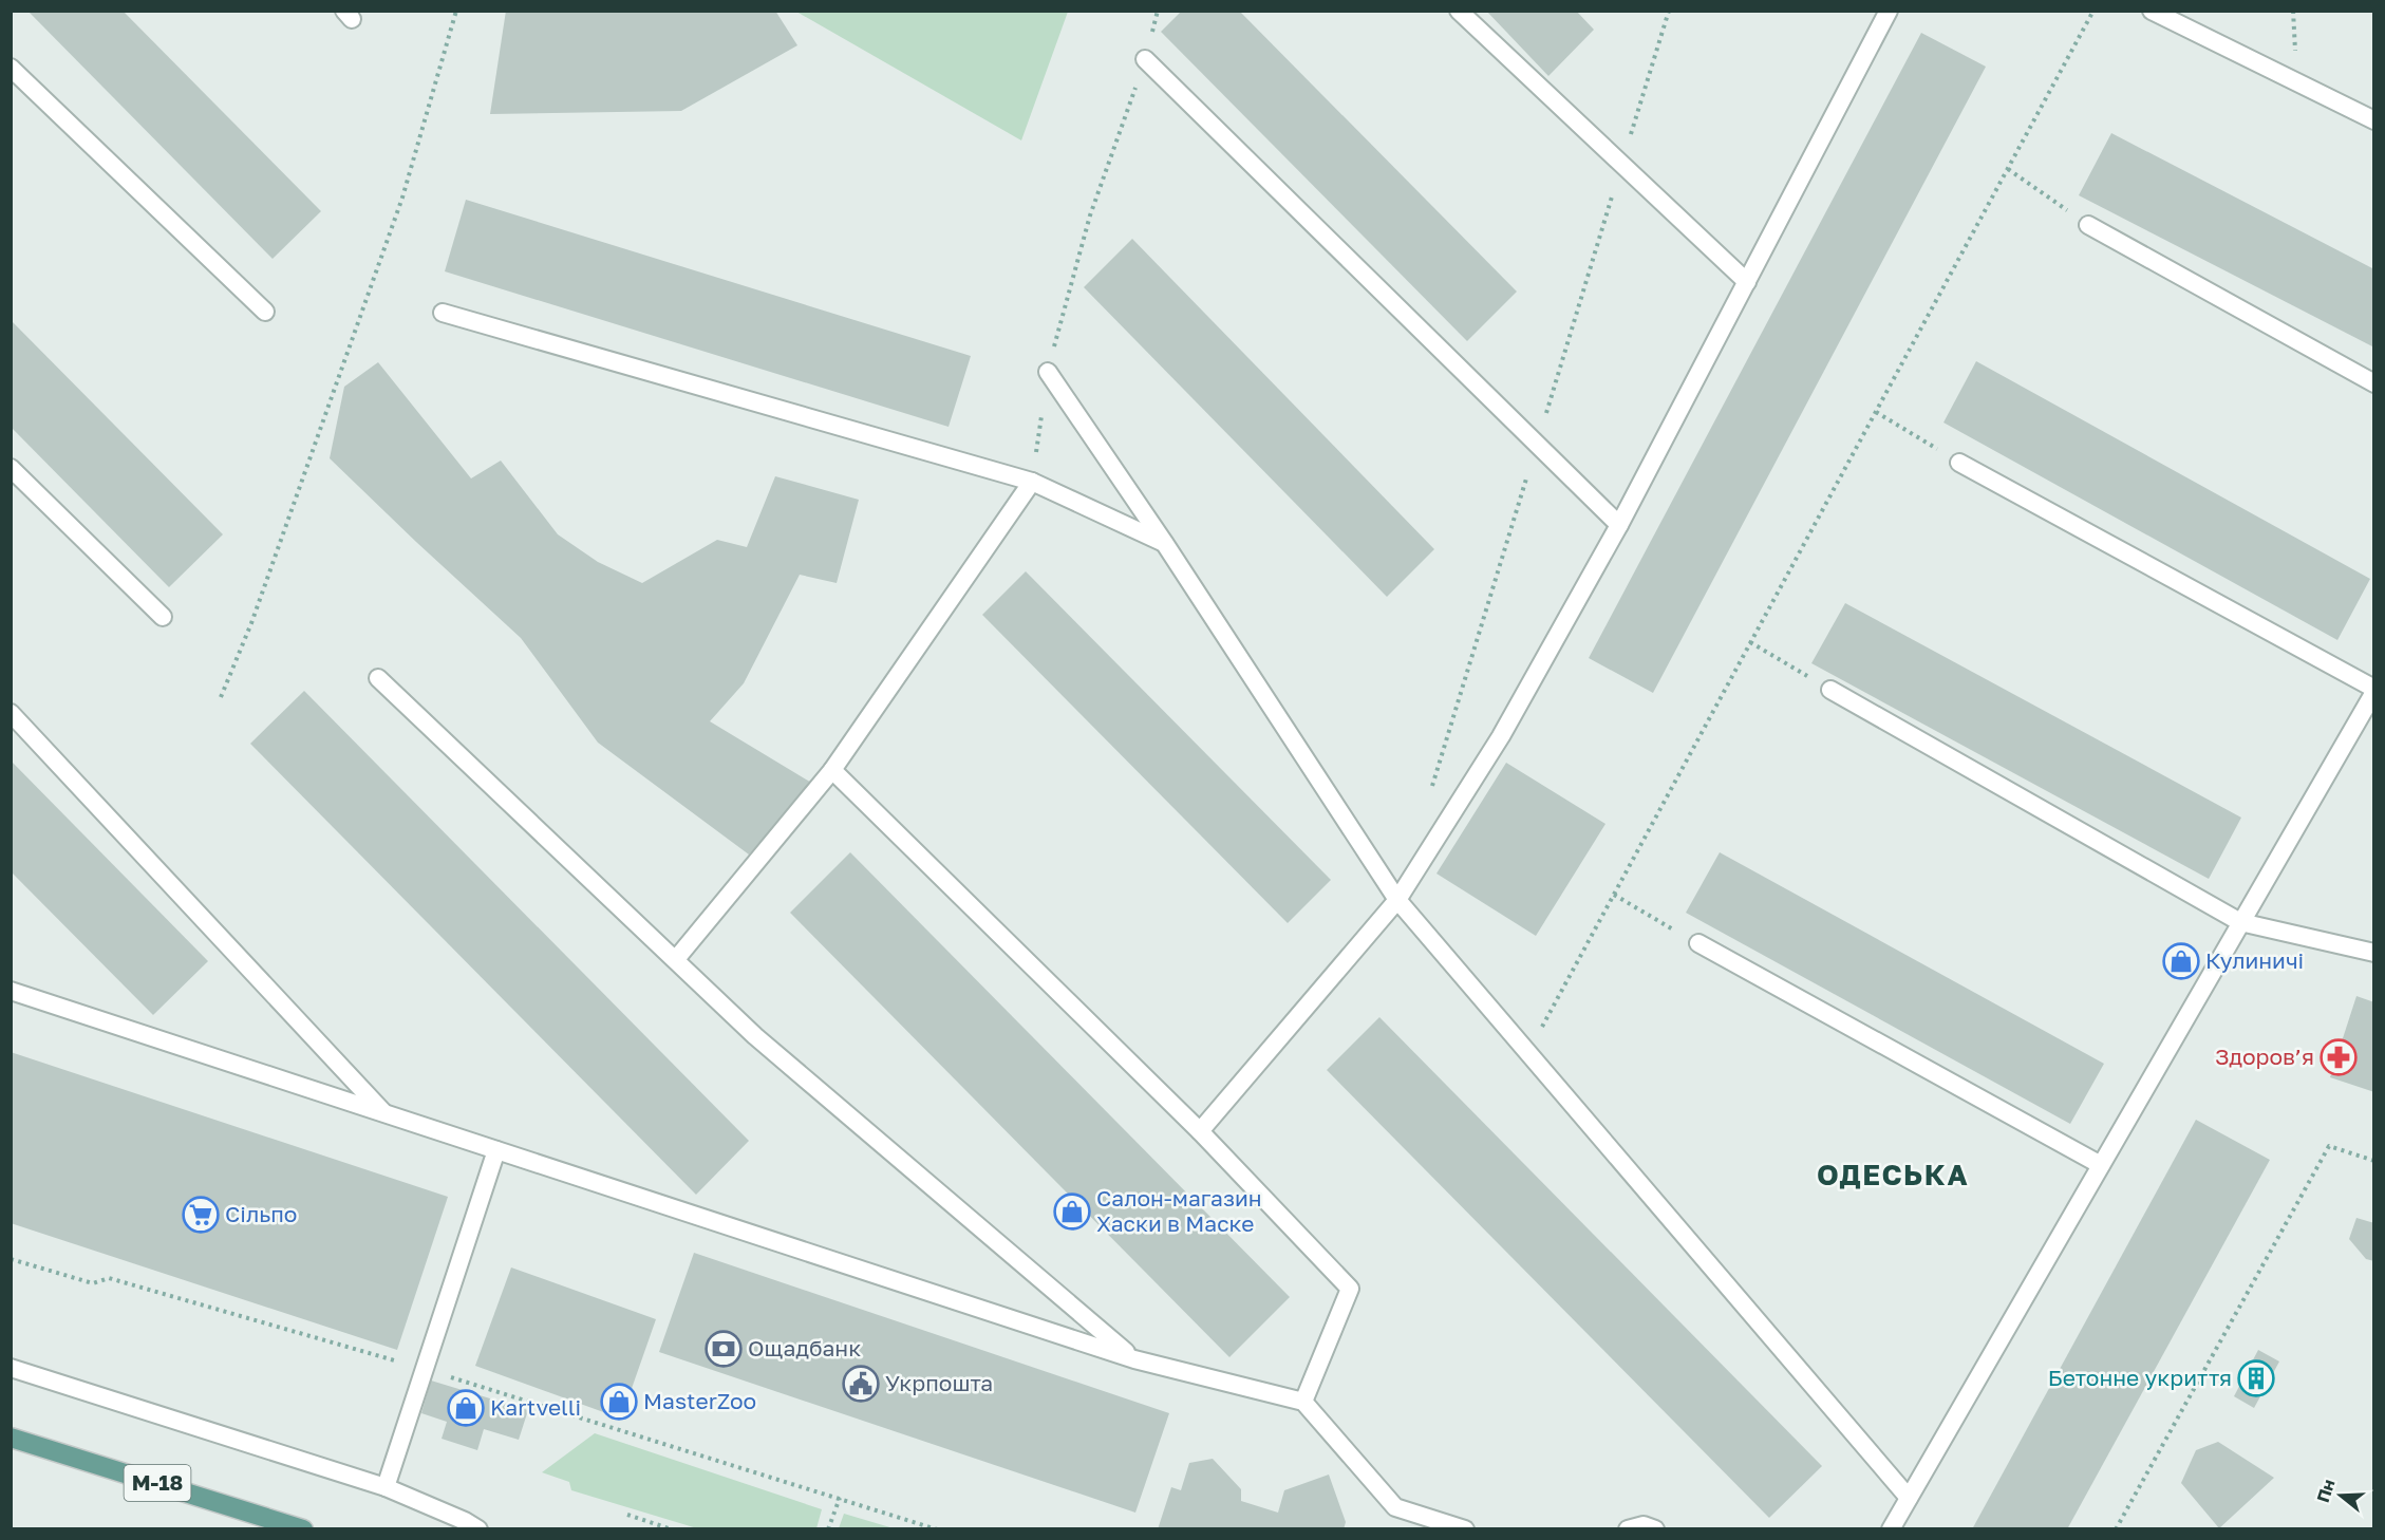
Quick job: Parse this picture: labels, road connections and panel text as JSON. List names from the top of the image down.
{
  "streets": {
    "main road": ["М-18"]
  },
  "districts": ["ОДЕСЬКА"],
  "places": {
    "shop": [
      "Кулиничі",
      "Салон-магазин Хаски в Маске",
      "MasterZoo",
      "Kartvelli"
    ],
    "pharmacy": ["Здоров’я"],
    "supermarket": ["Сільпо"],
    "bank": ["Ощадбанк"],
    "building": ["Бетонне укриття"],
    "public building": ["Укрпошта"]
  },
  "north": "left"
}
